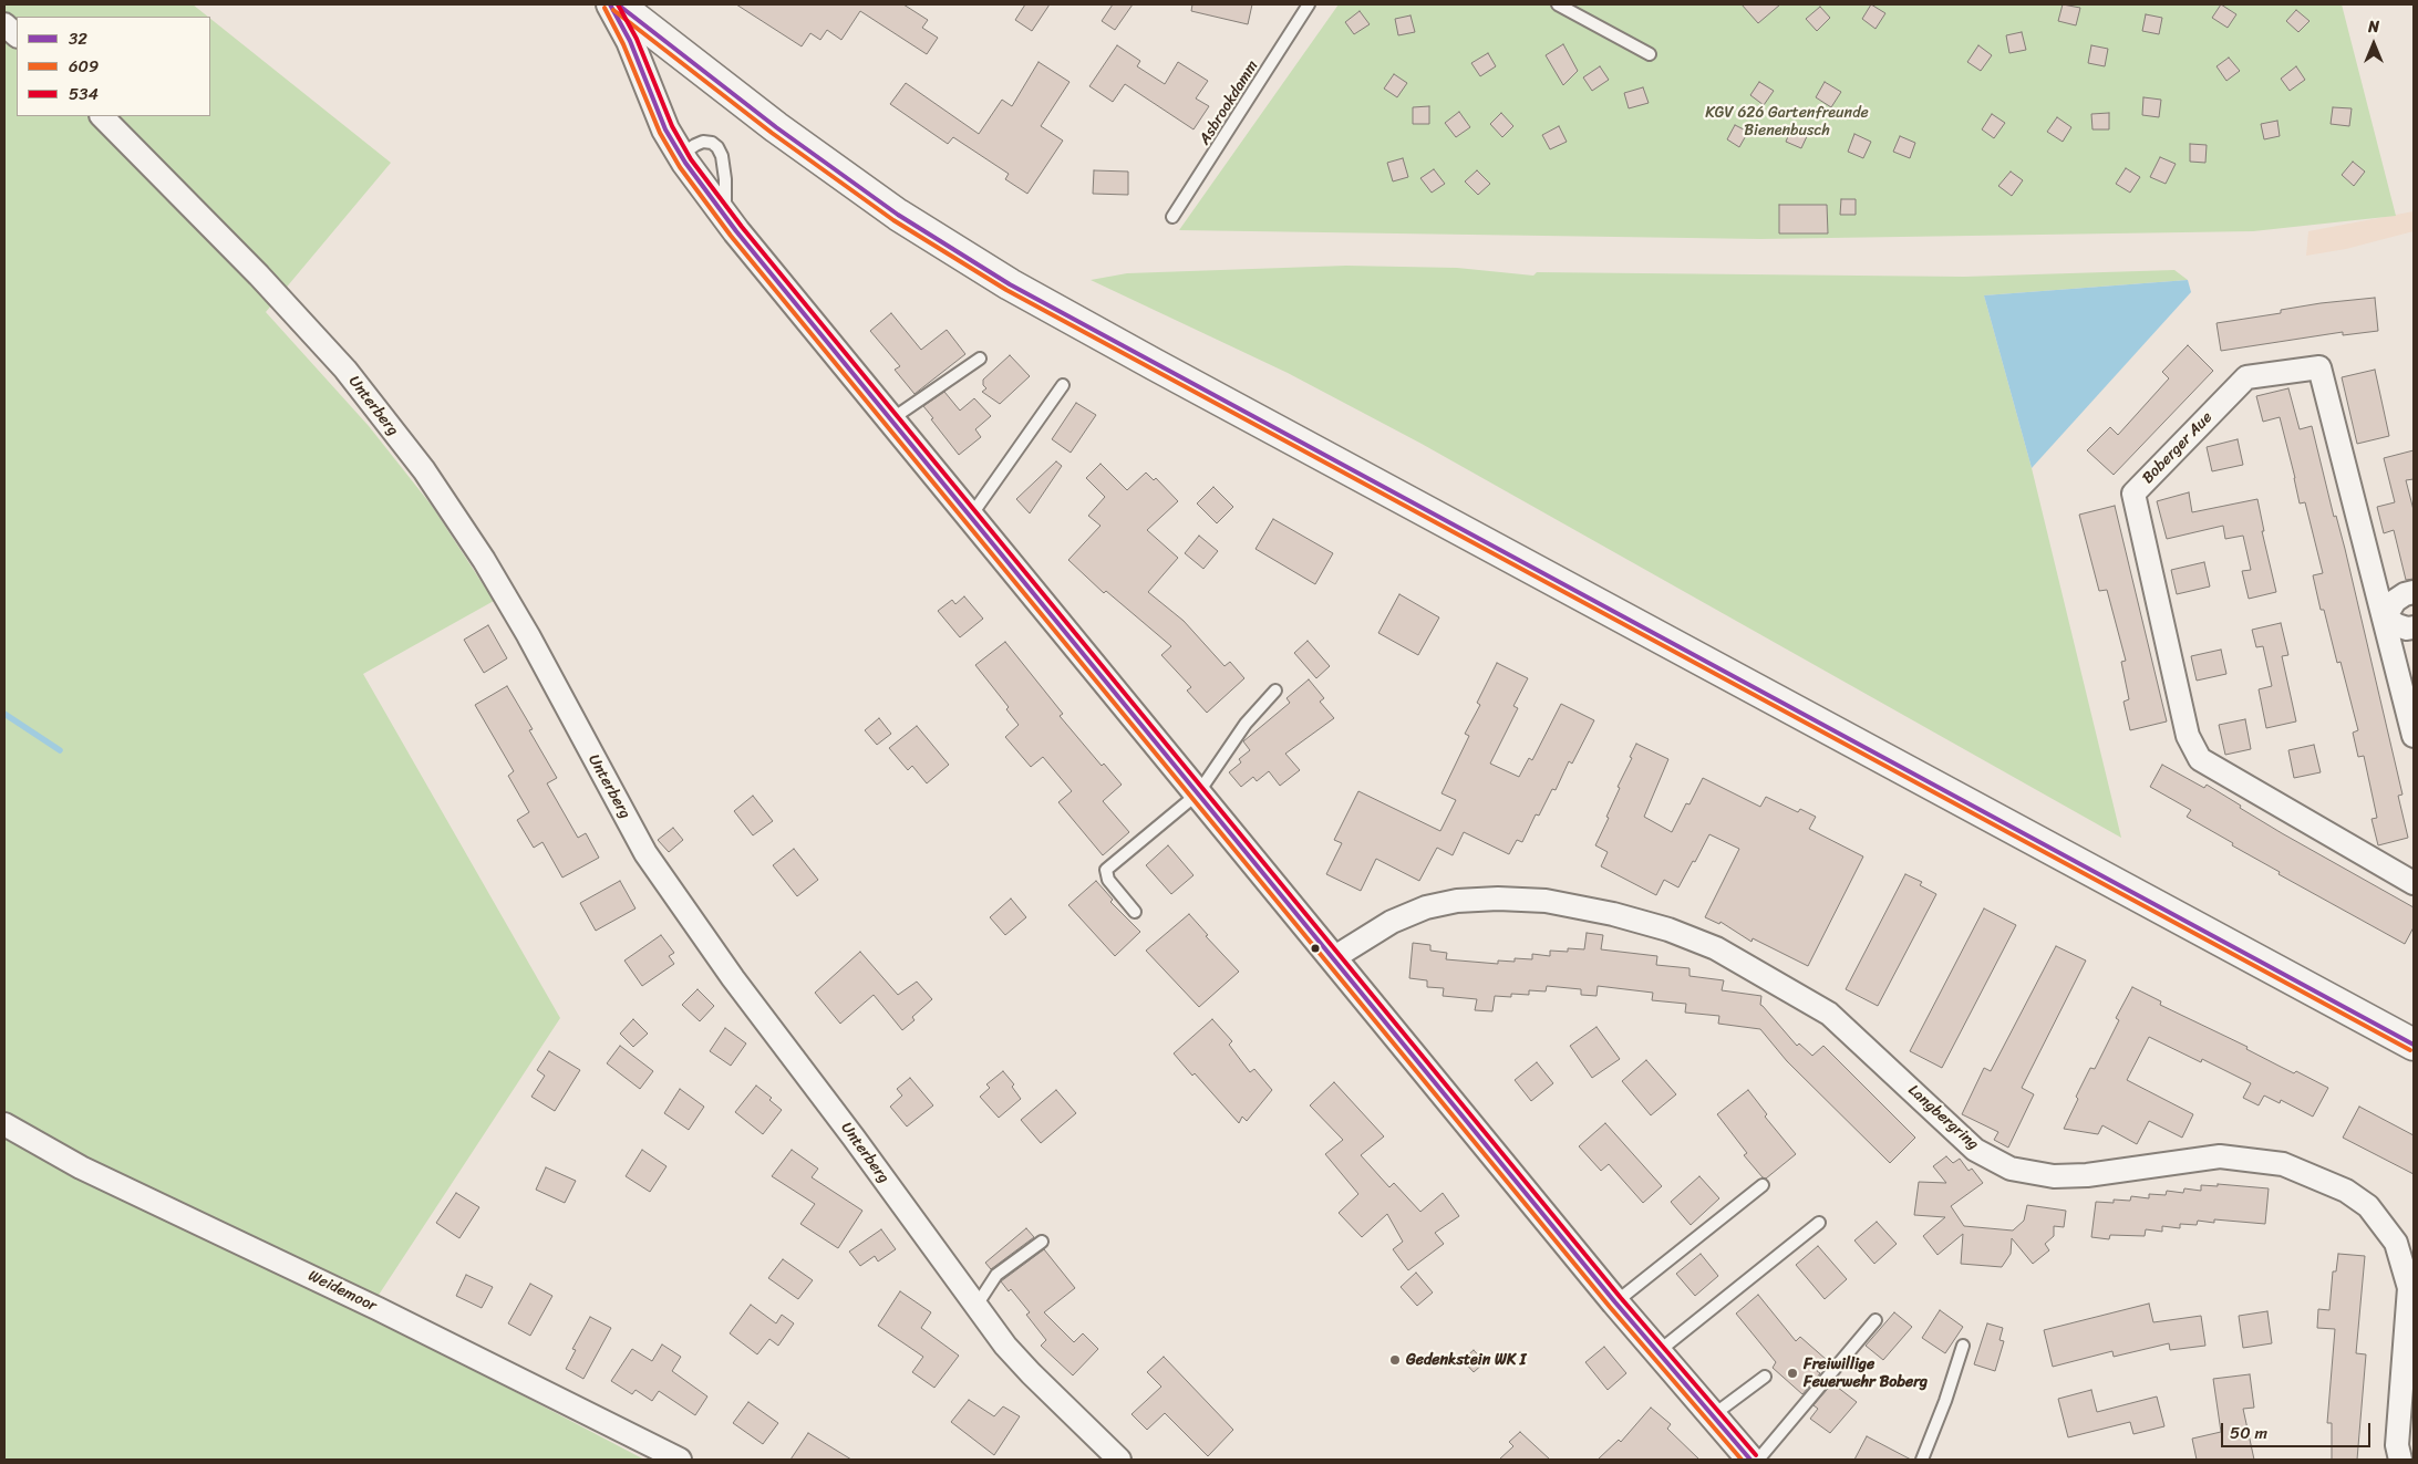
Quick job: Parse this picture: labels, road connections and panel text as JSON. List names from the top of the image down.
{
  "streets": {
    "street": [
      "Unterberg",
      "Boberger Aue",
      "Langbergring",
      "Weidemoor"
    ],
    "lane": ["Asbrookdamm"]
  },
  "parks": ["KGV 626 Gartenfreunde Bienenbusch"],
  "places": ["Gedenkstein WK I", "Freiwillige Feuerwehr Boberg"],
  "lines": ["transit line 32", "transit line 534", "transit line 609"],
  "legend": ["32", "609", "534"],
  "scale_bar": "50 m",
  "north": "top"
}
